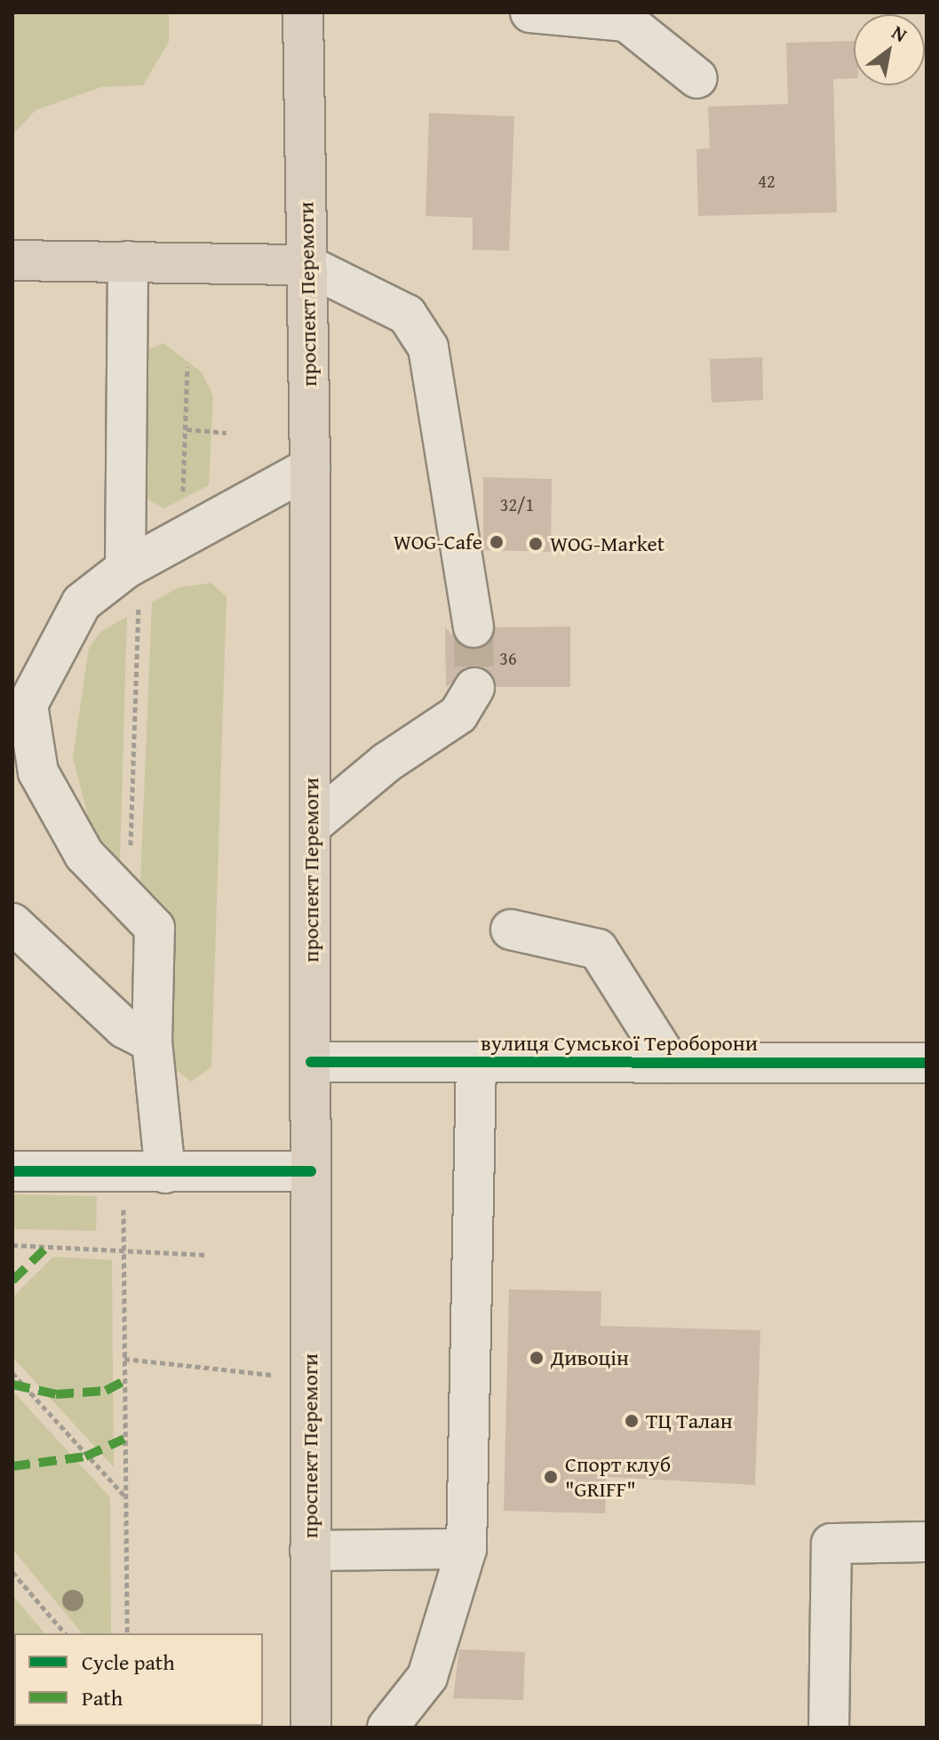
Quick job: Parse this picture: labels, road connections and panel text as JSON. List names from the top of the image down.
{
  "streets": {
    "main road": ["проспект Перемоги"],
    "street": ["вулиця Сумської Тероборони"]
  },
  "crossings": [
    ["проспект Перемоги", "вулиця Сумської Тероборони"]
  ],
  "places": [
    "WOG-Cafe",
    "WOG-Market",
    "Дивоцін",
    "ТЦ Талан",
    "Спорт клуб \"GRIFF\""
  ],
  "house_numbers": ["42", "32/1", "36"],
  "legend": ["Cycle path", "Path"],
  "north": "top right"
}
